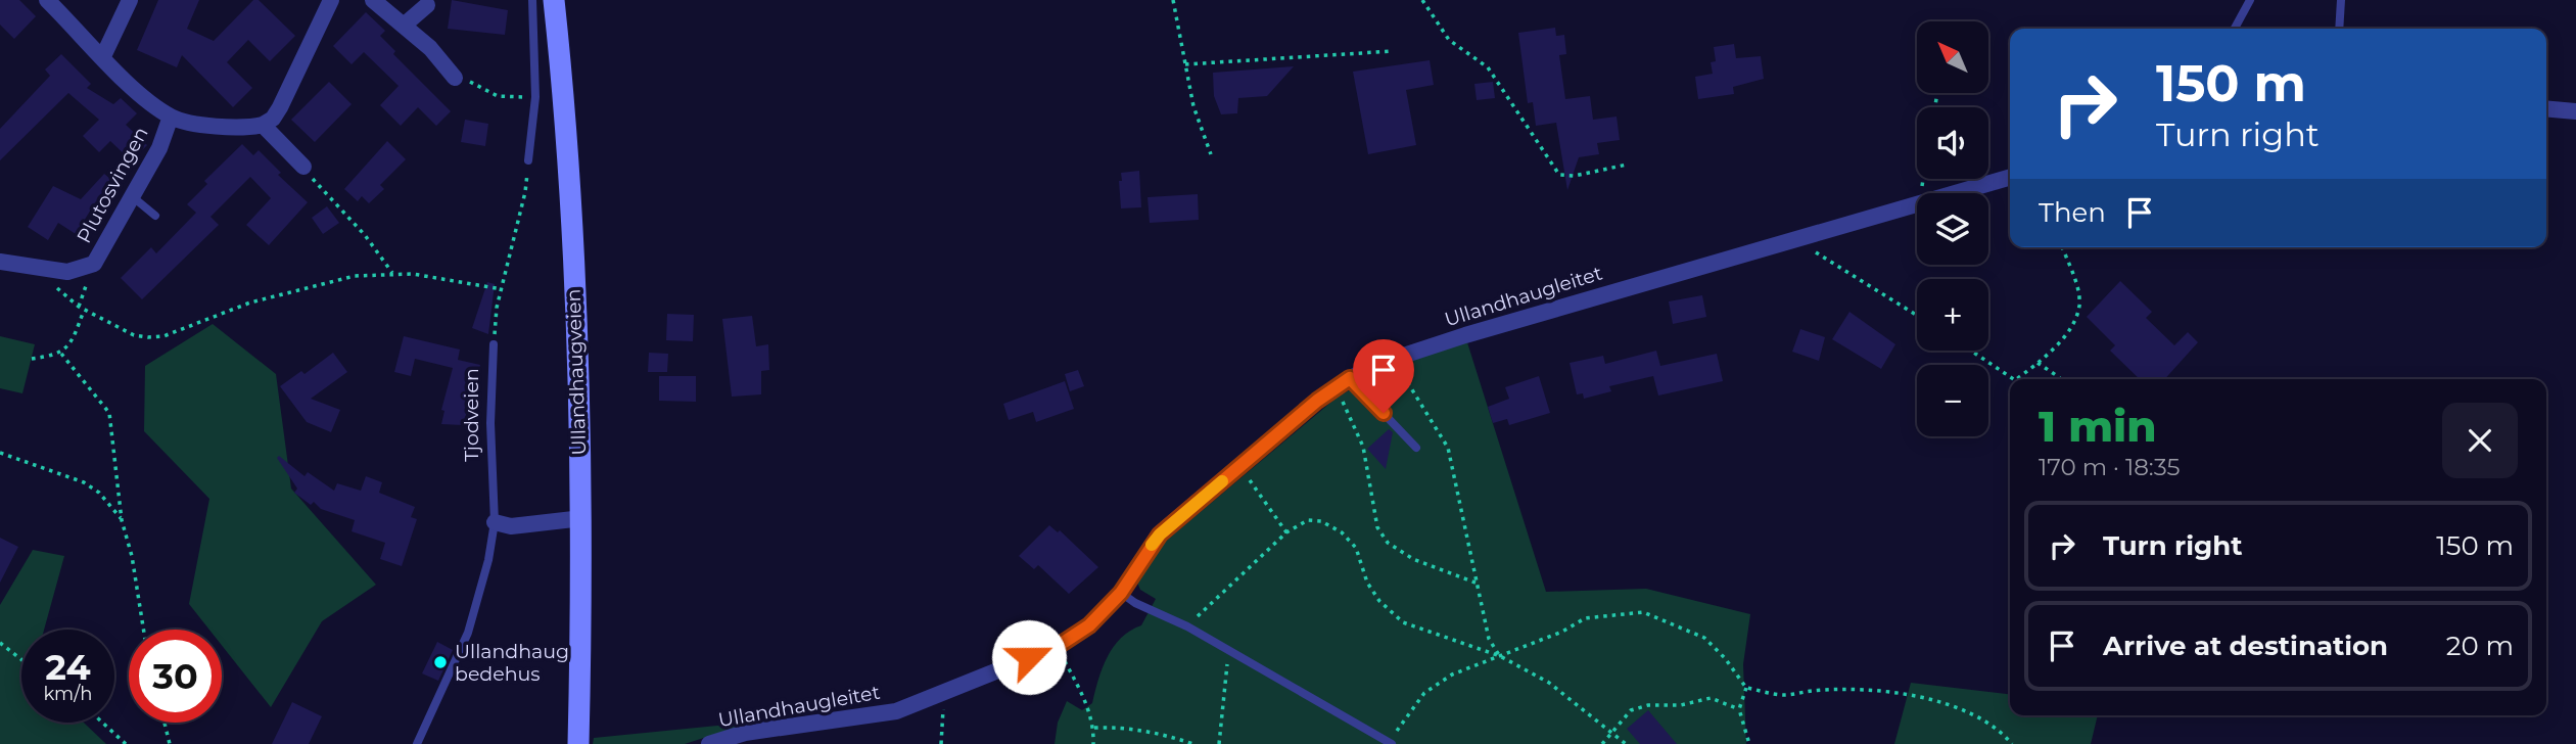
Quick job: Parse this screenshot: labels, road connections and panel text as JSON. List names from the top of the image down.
{
  "streets": {
    "main road": ["Ullandhaugveien"],
    "street": ["Plutosvingen", "Ullandhaugleitet"],
    "lane": ["Tjodveien"]
  },
  "places": ["Ullandhaug bedehus"],
  "north": "top left",
  "page": {
    "map_buttons": ["+", "−"],
    "turn": ["150 m", "Turn right"],
    "then": "Then",
    "heading": ["1 min", "170 m · 18:35"],
    "list": [
      {
        "name": "Turn right",
        "value": "150 m"
      },
      {
        "name": "Arrive at destination",
        "value": "20 m"
      }
    ],
    "speed": "24 km/h",
    "limit": "30"
  }
}
